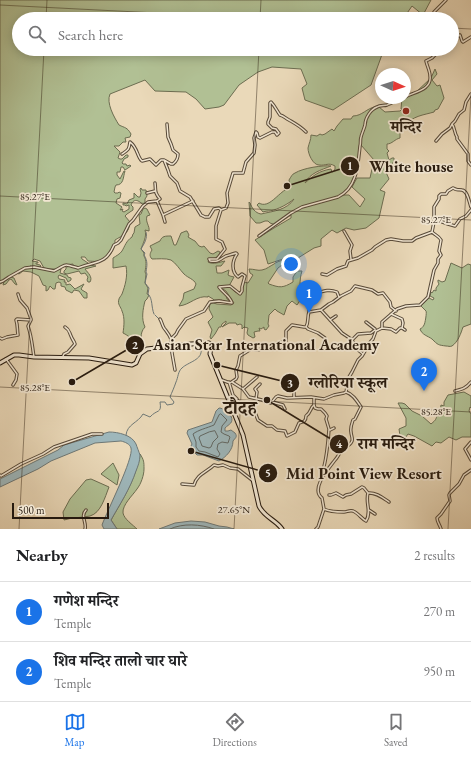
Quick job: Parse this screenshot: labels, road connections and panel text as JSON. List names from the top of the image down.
{
  "districts": ["टौदह"],
  "places": [
    "मन्दिर",
    "White house",
    "ग्लोरिया स्कूल",
    "Asian Star International Academy",
    "राम मन्दिर",
    "Mid Point View Resort"
  ],
  "scale_bar": "500 m",
  "north": "right",
  "page": {
    "search": "Search here",
    "pins": ["1", "2"],
    "scale": "500 m",
    "heading": ["Nearby", "2 results"],
    "list": [
      {
        "mark": "1",
        "name": "गणेश मन्दिर",
        "note": "Temple",
        "value": "270 m"
      },
      {
        "mark": "2",
        "name": "शिव मन्दिर तालो चार घारे",
        "note": "Temple",
        "value": "950 m"
      }
    ],
    "nav": ["Map", "Directions", "Saved"]
  },
  "coordinates": ["85.27°E", "85.28°E", "27.65°N"]
}
